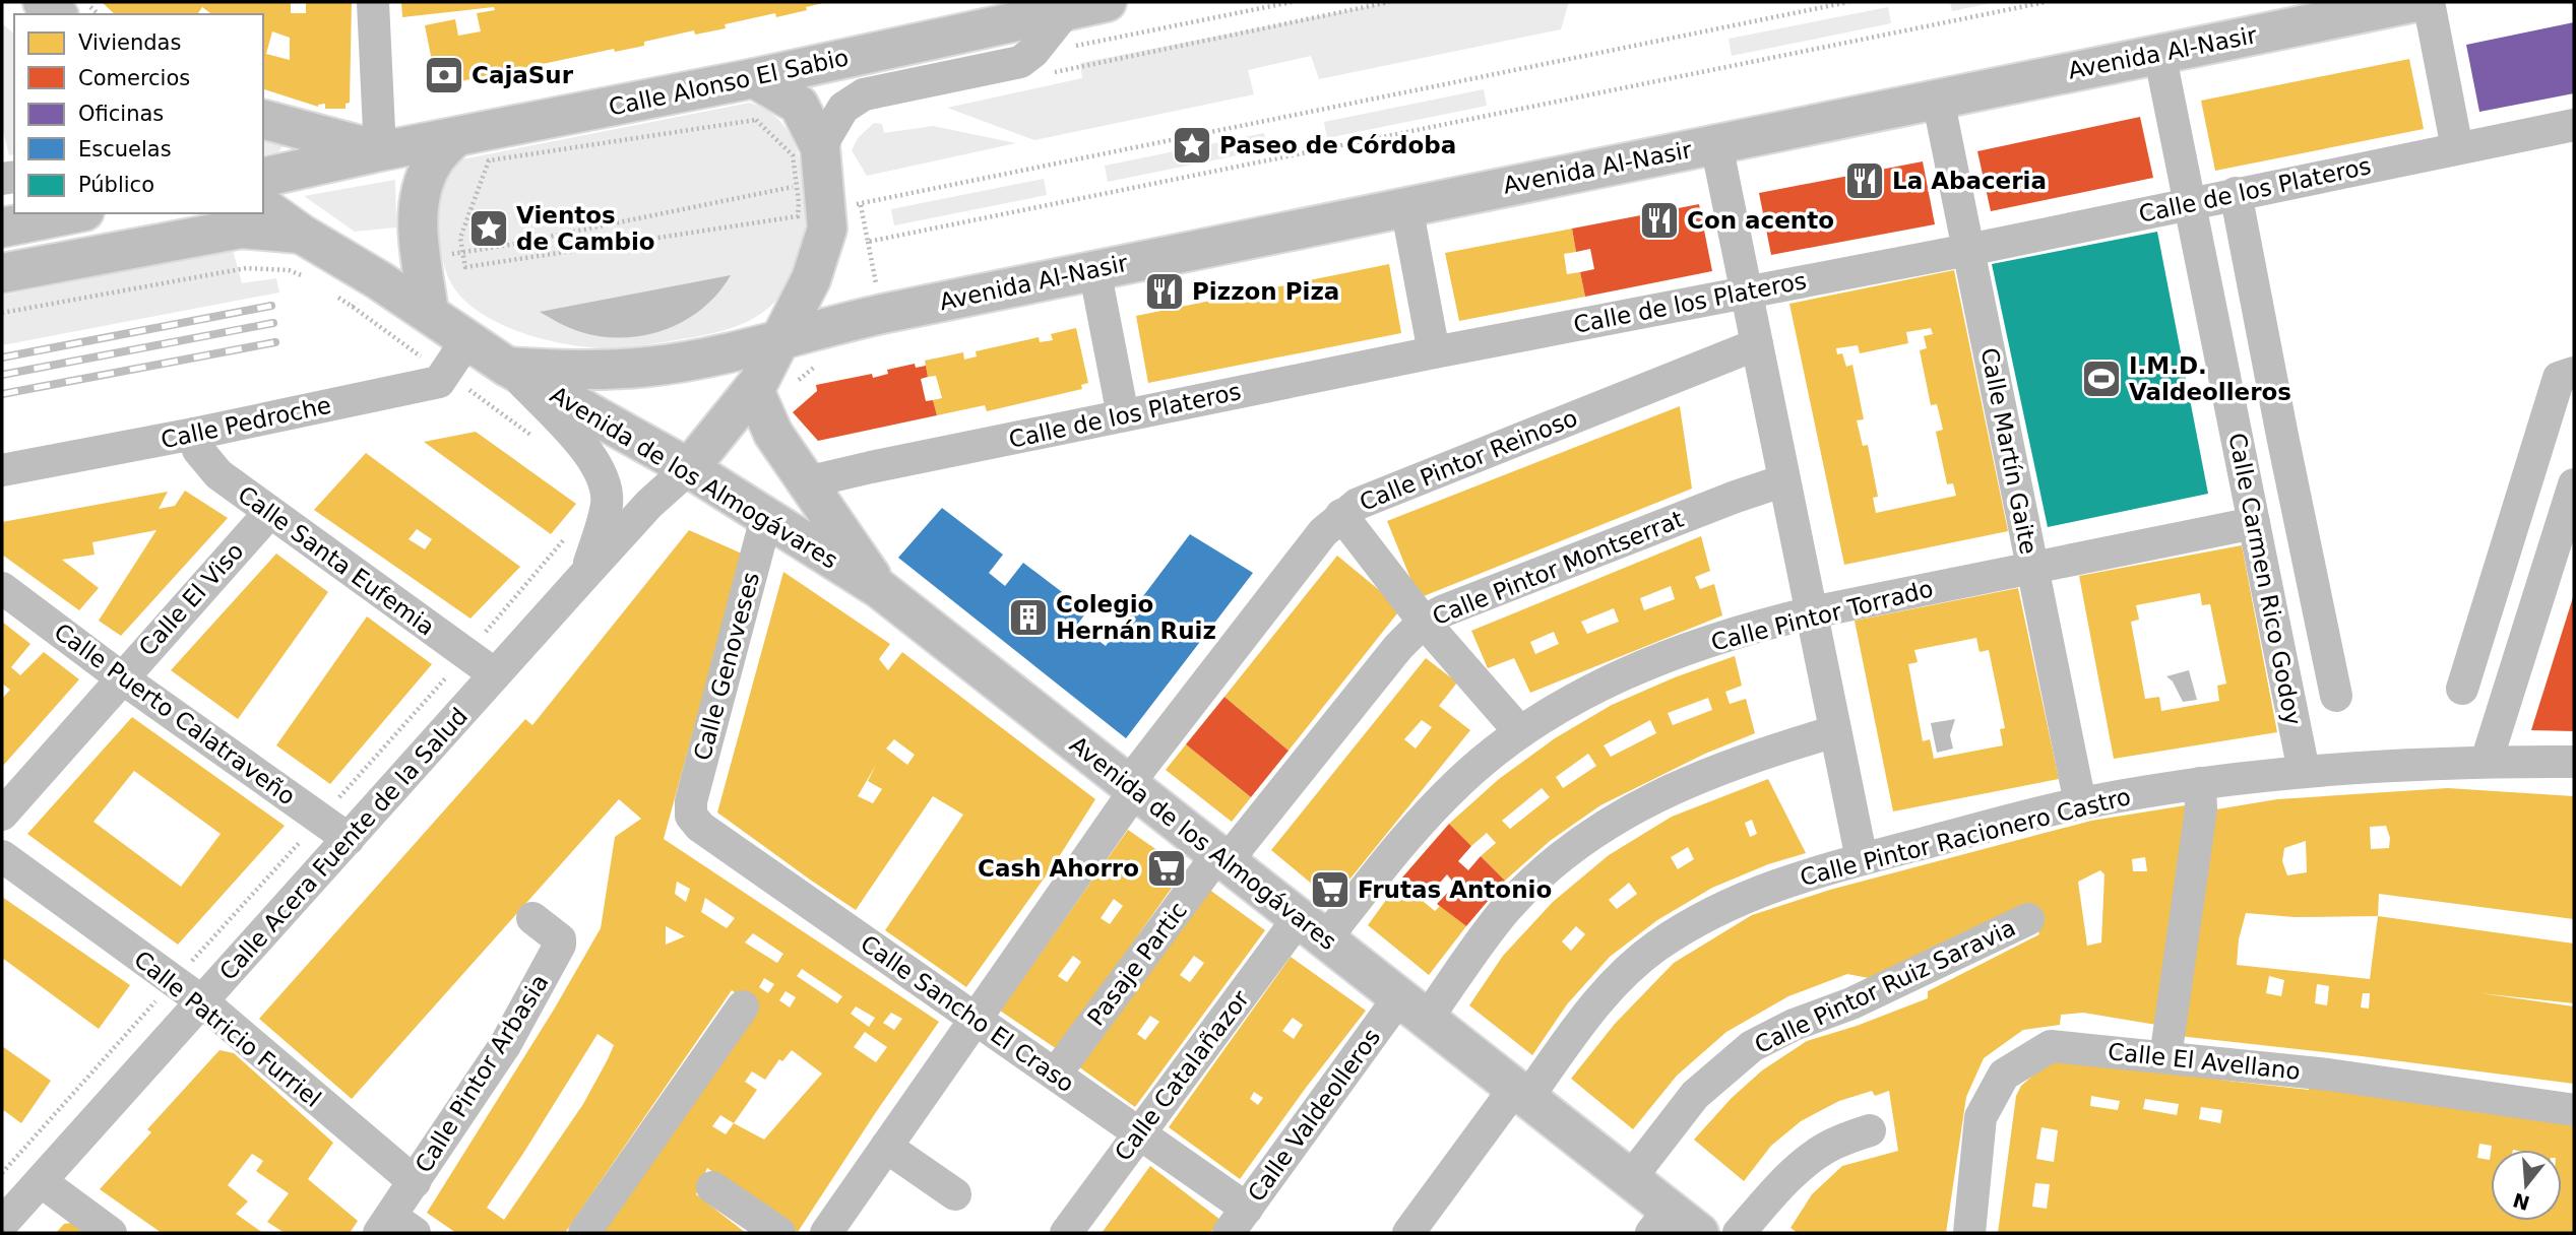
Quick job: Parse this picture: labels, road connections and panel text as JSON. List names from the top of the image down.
{
  "streets": {
    "main road": ["Avenida Al-Nasir", "Calle Alonso El Sabio", "Avenida de los Almogávares"],
    "street": [
      "Calle de los Plateros",
      "Calle Pedroche",
      "Calle Martín Gaite",
      "Calle Pintor Reinoso",
      "Calle Santa Eufemia",
      "Calle Pintor Montserrat",
      "Calle Carmen Rico Godoy",
      "Calle El Viso",
      "Calle Pintor Torrado",
      "Calle Genoveses",
      "Calle Puerto Calatraveño",
      "Calle Pintor Racionero Castro",
      "Calle Acera Fuente de la Salud",
      "Pasaje Partic",
      "Calle Pintor Ruiz Saravia",
      "Calle Sancho El Craso",
      "Calle Patricio Furriel",
      "Calle El Avellano",
      "Calle Pintor Arbasia",
      "Calle Catalañazor",
      "Calle Valdeolleros"
    ]
  },
  "crossings": [
    ["Avenida Al-Nasir", "Calle Martín Gaite"],
    ["Avenida Al-Nasir", "Avenida de los Almogávares"],
    ["Avenida Al-Nasir", "Calle Carmen Rico Godoy"],
    ["Calle de los Plateros", "Calle Martín Gaite"],
    ["Calle de los Plateros", "Avenida de los Almogávares"],
    ["Calle de los Plateros", "Calle Carmen Rico Godoy"],
    ["Calle Pedroche", "Avenida de los Almogávares"],
    ["Calle Pedroche", "Calle Santa Eufemia"],
    ["Calle Martín Gaite", "Calle Pintor Torrado"],
    ["Calle Martín Gaite", "Calle Pintor Racionero Castro"],
    ["Calle Pintor Reinoso", "Avenida de los Almogávares"],
    ["Calle Pintor Reinoso", "Calle Sancho El Craso"],
    ["Avenida de los Almogávares", "Calle Pintor Montserrat"],
    ["Avenida de los Almogávares", "Calle Pintor Torrado"],
    ["Avenida de los Almogávares", "Calle Genoveses"],
    ["Avenida de los Almogávares", "Calle Pintor Racionero Castro"],
    ["Avenida de los Almogávares", "Calle Acera Fuente de la Salud"],
    ["Avenida de los Almogávares", "Pasaje Partic"],
    ["Avenida de los Almogávares", "Calle Pintor Ruiz Saravia"],
    ["Avenida de los Almogávares", "Calle Catalañazor"],
    ["Avenida de los Almogávares", "Calle Valdeolleros"],
    ["Calle Santa Eufemia", "Calle El Viso"],
    ["Calle Santa Eufemia", "Calle Acera Fuente de la Salud"],
    ["Calle Pintor Montserrat", "Pasaje Partic"],
    ["Calle Carmen Rico Godoy", "Calle Pintor Torrado"],
    ["Calle Carmen Rico Godoy", "Calle Pintor Racionero Castro"],
    ["Calle El Viso", "Calle Puerto Calatraveño"],
    ["Calle Pintor Torrado", "Calle Catalañazor"],
    ["Calle Genoveses", "Calle Sancho El Craso"],
    ["Calle Puerto Calatraveño", "Calle Acera Fuente de la Salud"],
    ["Calle Acera Fuente de la Salud", "Calle Patricio Furriel"],
    ["Pasaje Partic", "Calle Sancho El Craso"],
    ["Calle Sancho El Craso", "Calle Catalañazor"],
    ["Calle Sancho El Craso", "Calle Valdeolleros"],
    ["Calle Patricio Furriel", "Calle Pintor Arbasia"]
  ],
  "places": {
    "bank": ["CajaSur"],
    "place": ["Paseo de Córdoba", "Vientos de Cambio"],
    "restaurant": ["La Abaceria", "Con acento", "Pizzon Piza"],
    "sports": ["I.M.D. Valdeolleros"],
    "building": ["Colegio Hernán Ruiz"],
    "supermarket": ["Cash Ahorro", "Frutas Antonio"]
  },
  "legend": [
    "Viviendas",
    "Comercios",
    "Oficinas",
    "Escuelas",
    "Público"
  ],
  "north": "bottom"
}
